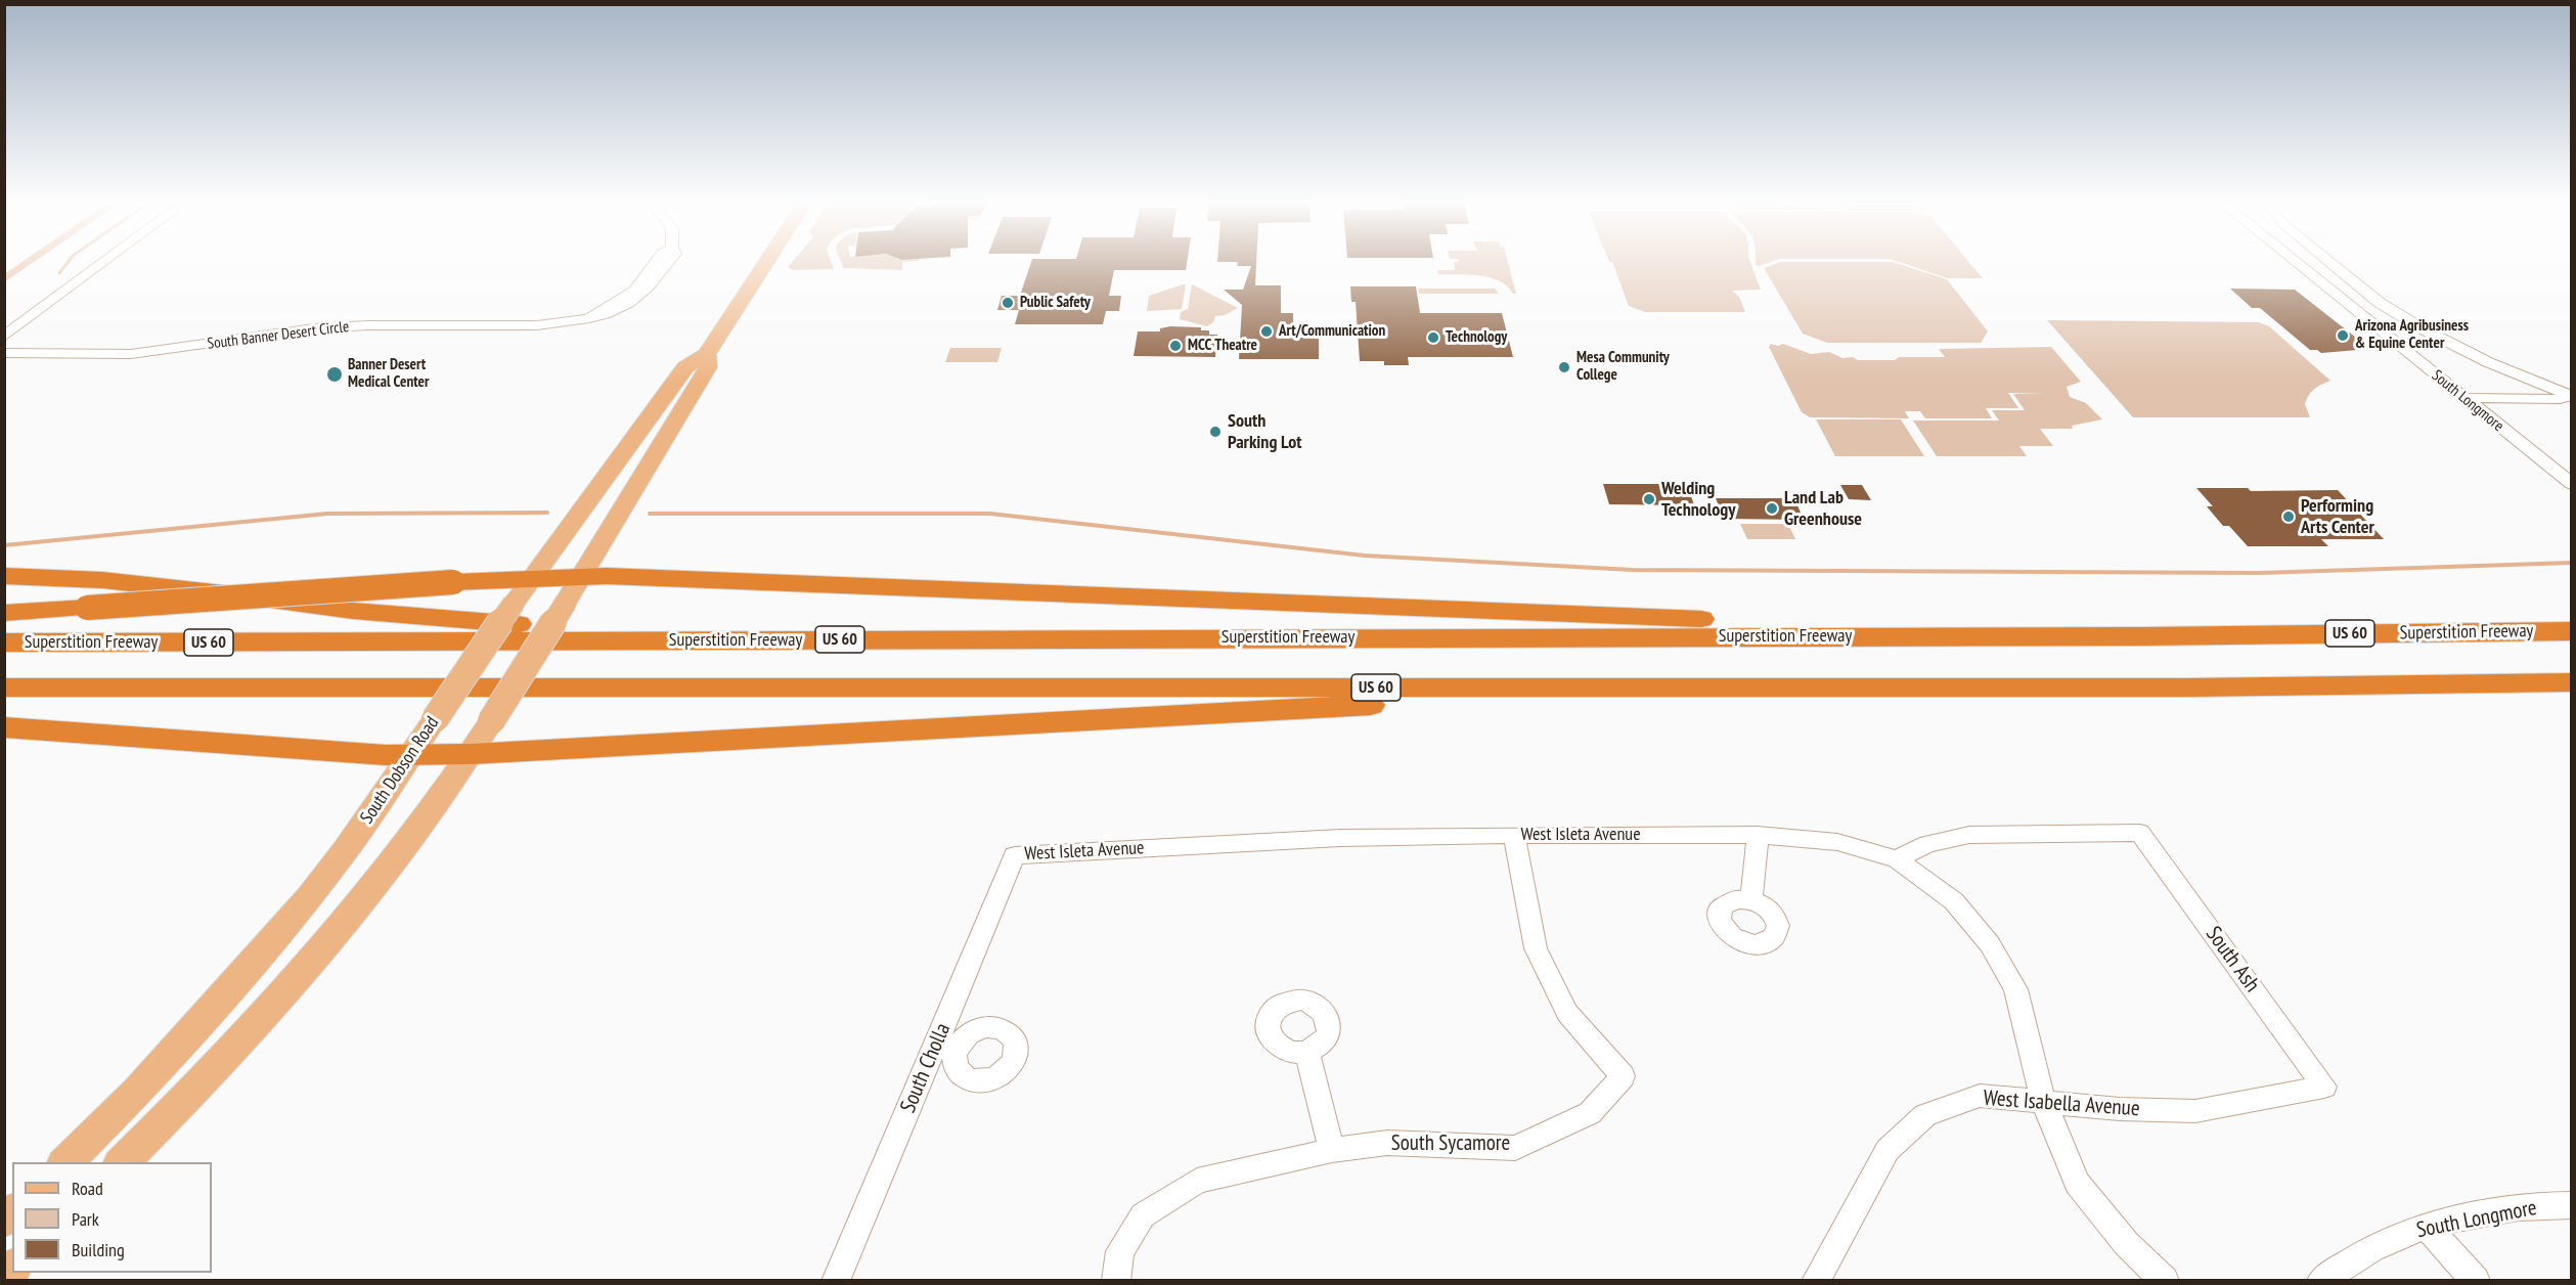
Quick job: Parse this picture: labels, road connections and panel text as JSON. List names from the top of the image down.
{
  "streets": {
    "highway": ["Superstition Freeway", "US 60"],
    "main road": ["South Dobson Road"],
    "street": [
      "South Banner Desert Circle",
      "South Longmore",
      "West Isleta Avenue",
      "South Ash",
      "South Cholla",
      "West Isabella Avenue",
      "South Sycamore"
    ]
  },
  "crossings": [
    ["West Isleta Avenue", "South Ash"],
    ["West Isleta Avenue", "South Cholla"],
    ["West Isleta Avenue", "West Isabella Avenue"],
    ["West Isleta Avenue", "South Sycamore"],
    ["South Ash", "West Isabella Avenue"]
  ],
  "places": [
    "Public Safety",
    "Art/Communication",
    "Arizona Agribusiness & Equine Center",
    "Technology",
    "MCC Theatre",
    "Mesa Community College",
    "Banner Desert Medical Center",
    "South Parking Lot",
    "Welding Technology",
    "Land Lab Greenhouse",
    "Performing Arts Center"
  ],
  "legend": ["Road", "Park", "Building"]
}
